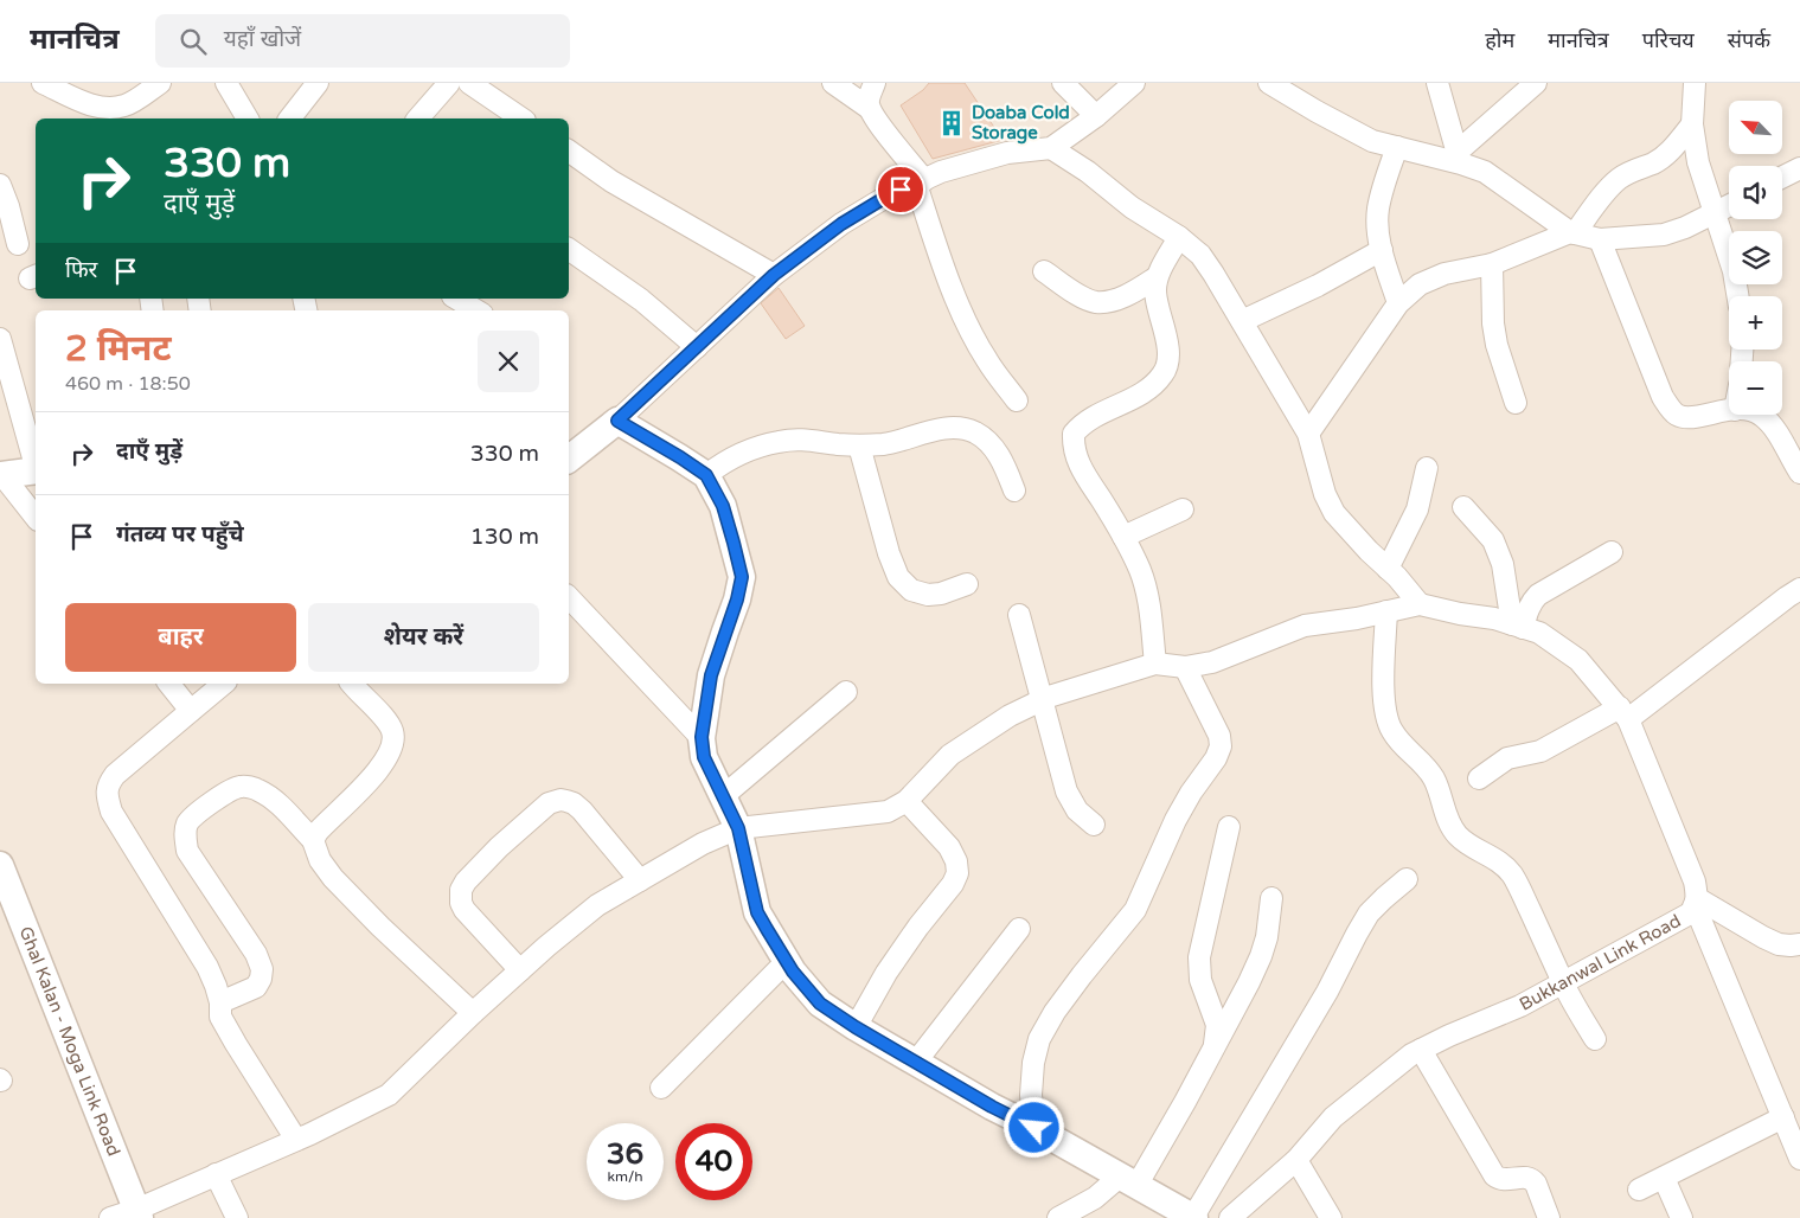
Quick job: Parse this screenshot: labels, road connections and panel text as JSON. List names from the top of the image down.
{
  "streets": {
    "street": ["Bukkanwal Link Road", "Ghal Kalan - Moga Link Road"]
  },
  "places": {
    "building": ["Doaba Cold Storage"]
  },
  "north": "top left",
  "page": {
    "header": "मानचित्र",
    "search": "यहाँ खोजें",
    "nav": [
      "होम",
      "मानचित्र",
      "परिचय",
      "संपर्क"
    ],
    "map_buttons": ["+", "−"],
    "turn": ["330 m", "दाएँ मुड़ें"],
    "then": "फिर",
    "heading": ["2 मिनट", "460 m · 18:50"],
    "list": [
      {
        "name": "दाएँ मुड़ें",
        "value": "330 m"
      },
      {
        "name": "गंतव्य पर पहुँचे",
        "value": "130 m"
      }
    ],
    "buttons": ["बाहर", "शेयर करें"],
    "speed": "36 km/h",
    "limit": "40"
  }
}
